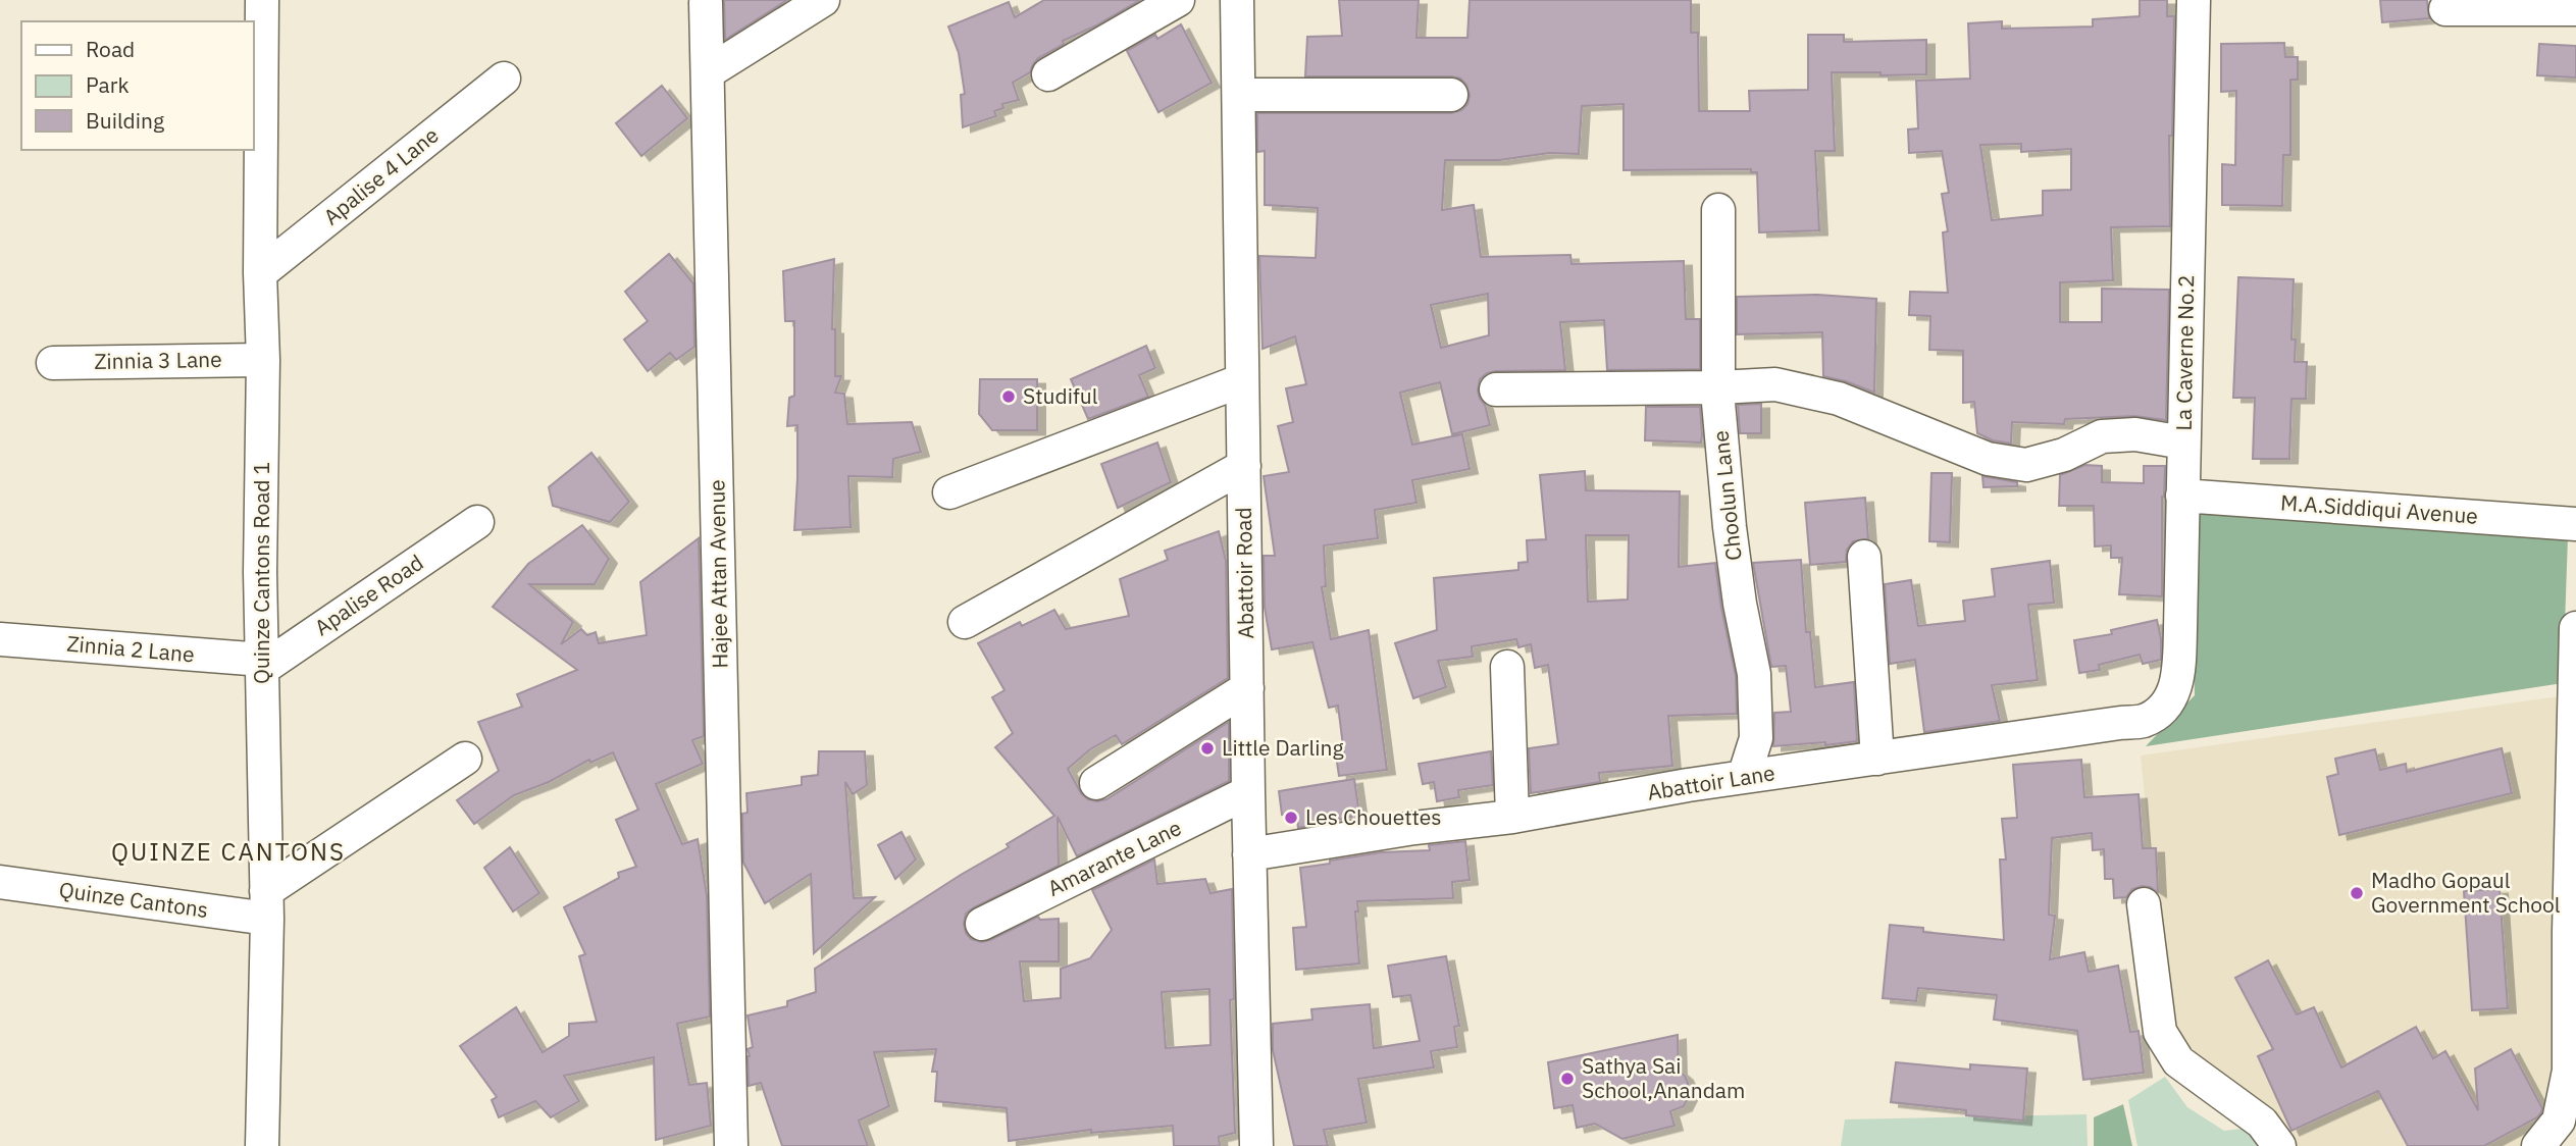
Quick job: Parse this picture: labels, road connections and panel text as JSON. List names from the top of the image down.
{
  "streets": {
    "street": [
      "Apalise 4 Lane",
      "La Caverne No.2",
      "Zinnia 3 Lane",
      "Choolun Lane",
      "M.A.Siddiqui Avenue",
      "Quinze Cantons Road 1",
      "Abattoir Road",
      "Hajee Attan Avenue",
      "Apalise Road",
      "Zinnia 2 Lane",
      "Abattoir Lane",
      "Amarante Lane",
      "Quinze Cantons"
    ]
  },
  "crossings": [
    ["Apalise 4 Lane", "Quinze Cantons Road 1"],
    ["La Caverne No.2", "M.A.Siddiqui Avenue"],
    ["La Caverne No.2", "Abattoir Lane"],
    ["Zinnia 3 Lane", "Quinze Cantons Road 1"],
    ["Choolun Lane", "Abattoir Lane"],
    ["Quinze Cantons Road 1", "Apalise Road"],
    ["Quinze Cantons Road 1", "Zinnia 2 Lane"],
    ["Quinze Cantons Road 1", "Quinze Cantons"],
    ["Abattoir Road", "Abattoir Lane"],
    ["Abattoir Road", "Amarante Lane"],
    ["Apalise Road", "Zinnia 2 Lane"]
  ],
  "districts": ["QUINZE CANTONS"],
  "places": [
    "Studiful",
    "Little Darling",
    "Les Chouettes",
    "Madho Gopaul Government School",
    "Sathya Sai School,Anandam"
  ],
  "legend": ["Road", "Park", "Building"]
}
